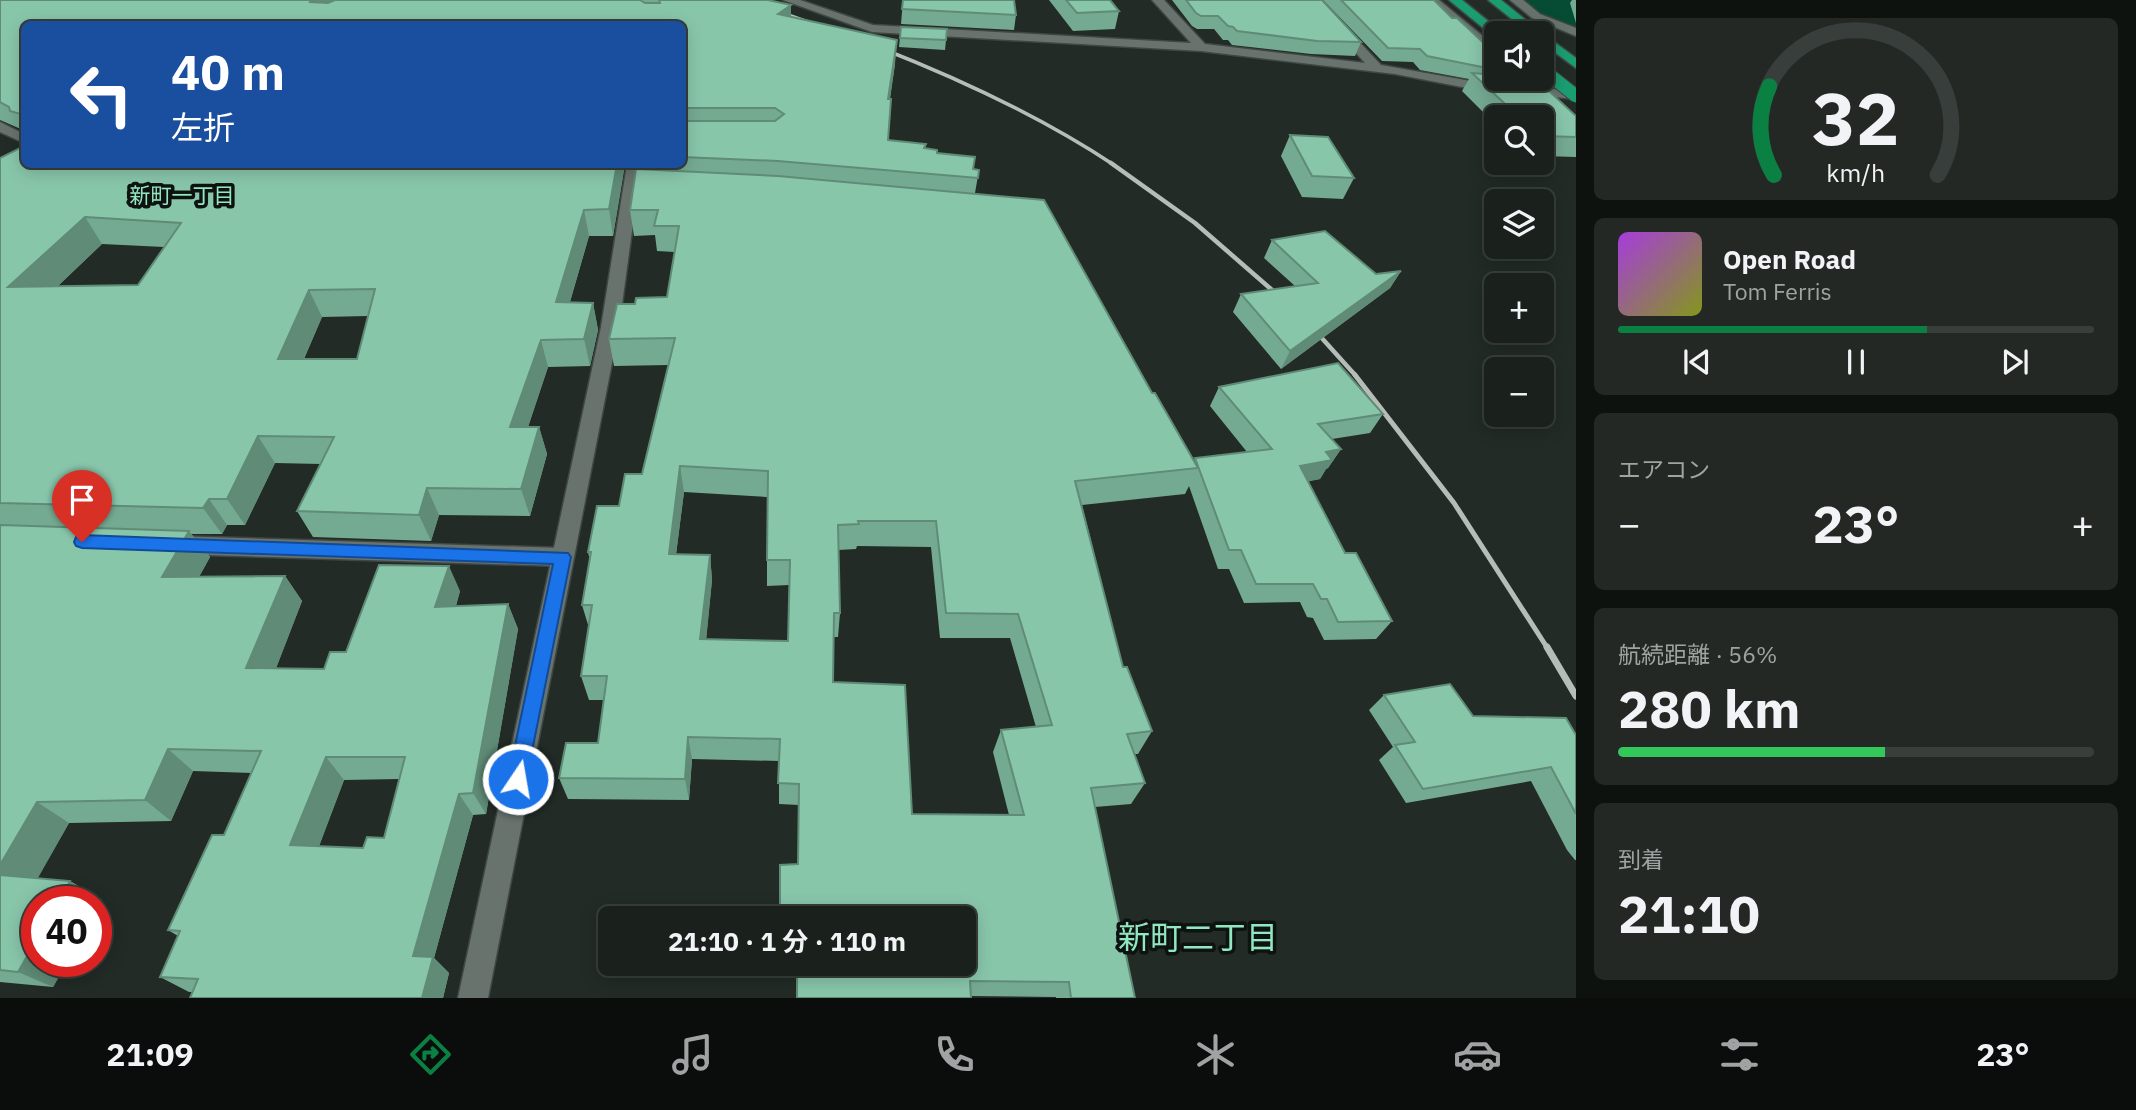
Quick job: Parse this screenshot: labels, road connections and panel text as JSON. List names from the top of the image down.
{
  "districts": ["新町一丁目", "新町二丁目"],
  "page": {
    "map_buttons": ["+", "−"],
    "turn": ["40 m", "左折"],
    "song": ["Open Road", "Tom Ferris"],
    "tile": [
      "エアコン",
      ["航続距離 · 56%", "280 km"],
      ["到着", "21:10"]
    ],
    "heat": ["−", "23°", "+"],
    "limit": "40",
    "trip": "21:10 · 1 分 · 110 m",
    "tabs": ["21:09", "23°"],
    "gauge": ["32", "km/h"]
  }
}
